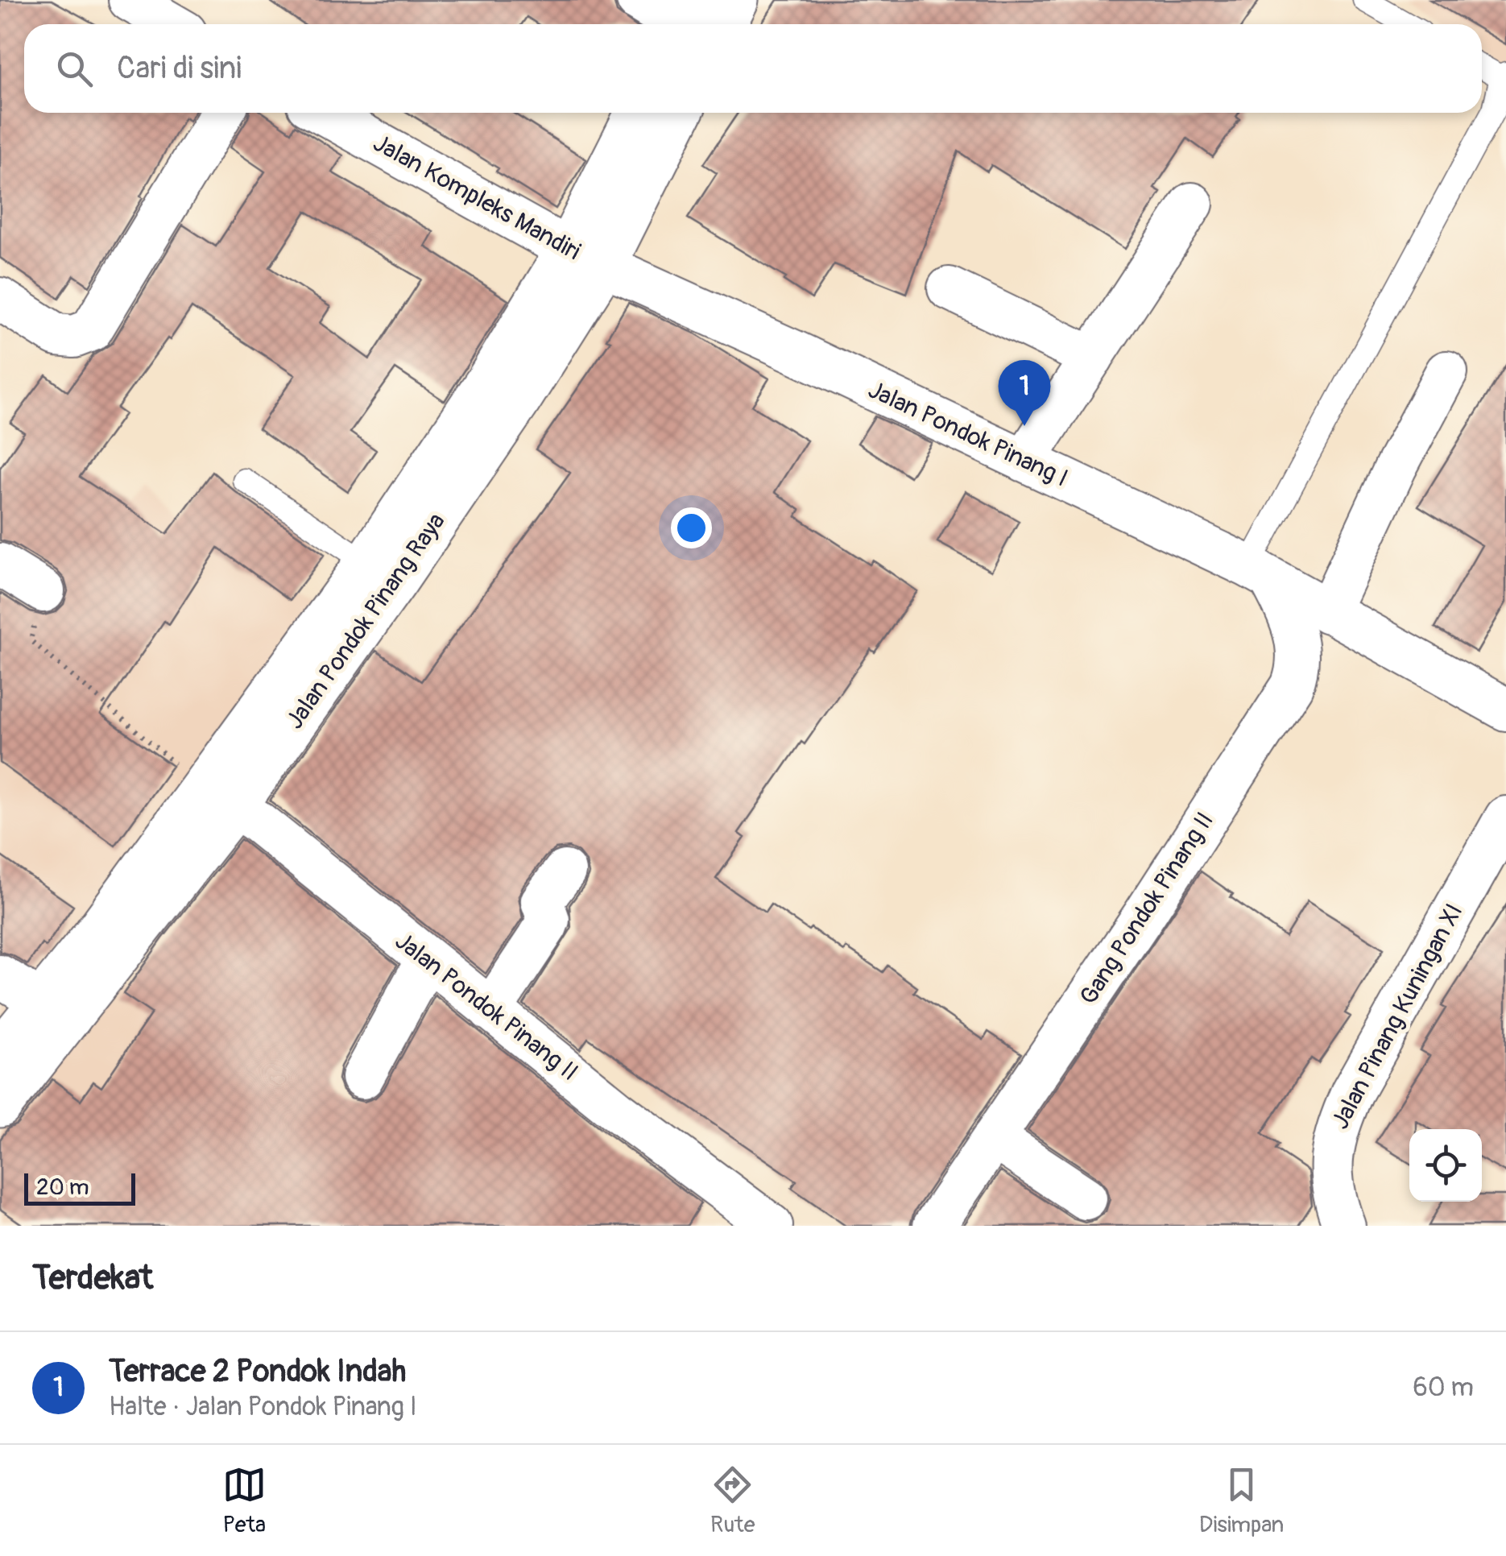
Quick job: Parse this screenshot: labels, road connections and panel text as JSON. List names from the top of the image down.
{
  "streets": {
    "main road": ["Jalan Pondok Pinang Raya"],
    "street": [
      "Jalan Kompleks Mandiri",
      "Jalan Pondok Pinang I",
      "Gang Pondok Pinang II",
      "Jalan Pondok Pinang II",
      "Jalan Pinang Kuningan XI"
    ]
  },
  "crossings": [
    ["Jalan Kompleks Mandiri", "Jalan Pondok Pinang I"],
    ["Jalan Kompleks Mandiri", "Jalan Pondok Pinang Raya"],
    ["Jalan Pondok Pinang I", "Jalan Pondok Pinang Raya"],
    ["Jalan Pondok Pinang I", "Gang Pondok Pinang II"],
    ["Jalan Pondok Pinang Raya", "Jalan Pondok Pinang II"]
  ],
  "scale_bar": "20 m",
  "page": {
    "search": "Cari di sini",
    "pins": "1",
    "scale": "20 m",
    "heading": "Terdekat",
    "list": [
      {
        "mark": "1",
        "name": "Terrace 2 Pondok Indah",
        "note": "Halte · Jalan Pondok Pinang I",
        "value": "60 m"
      }
    ],
    "nav": ["Peta", "Rute", "Disimpan"]
  }
}
